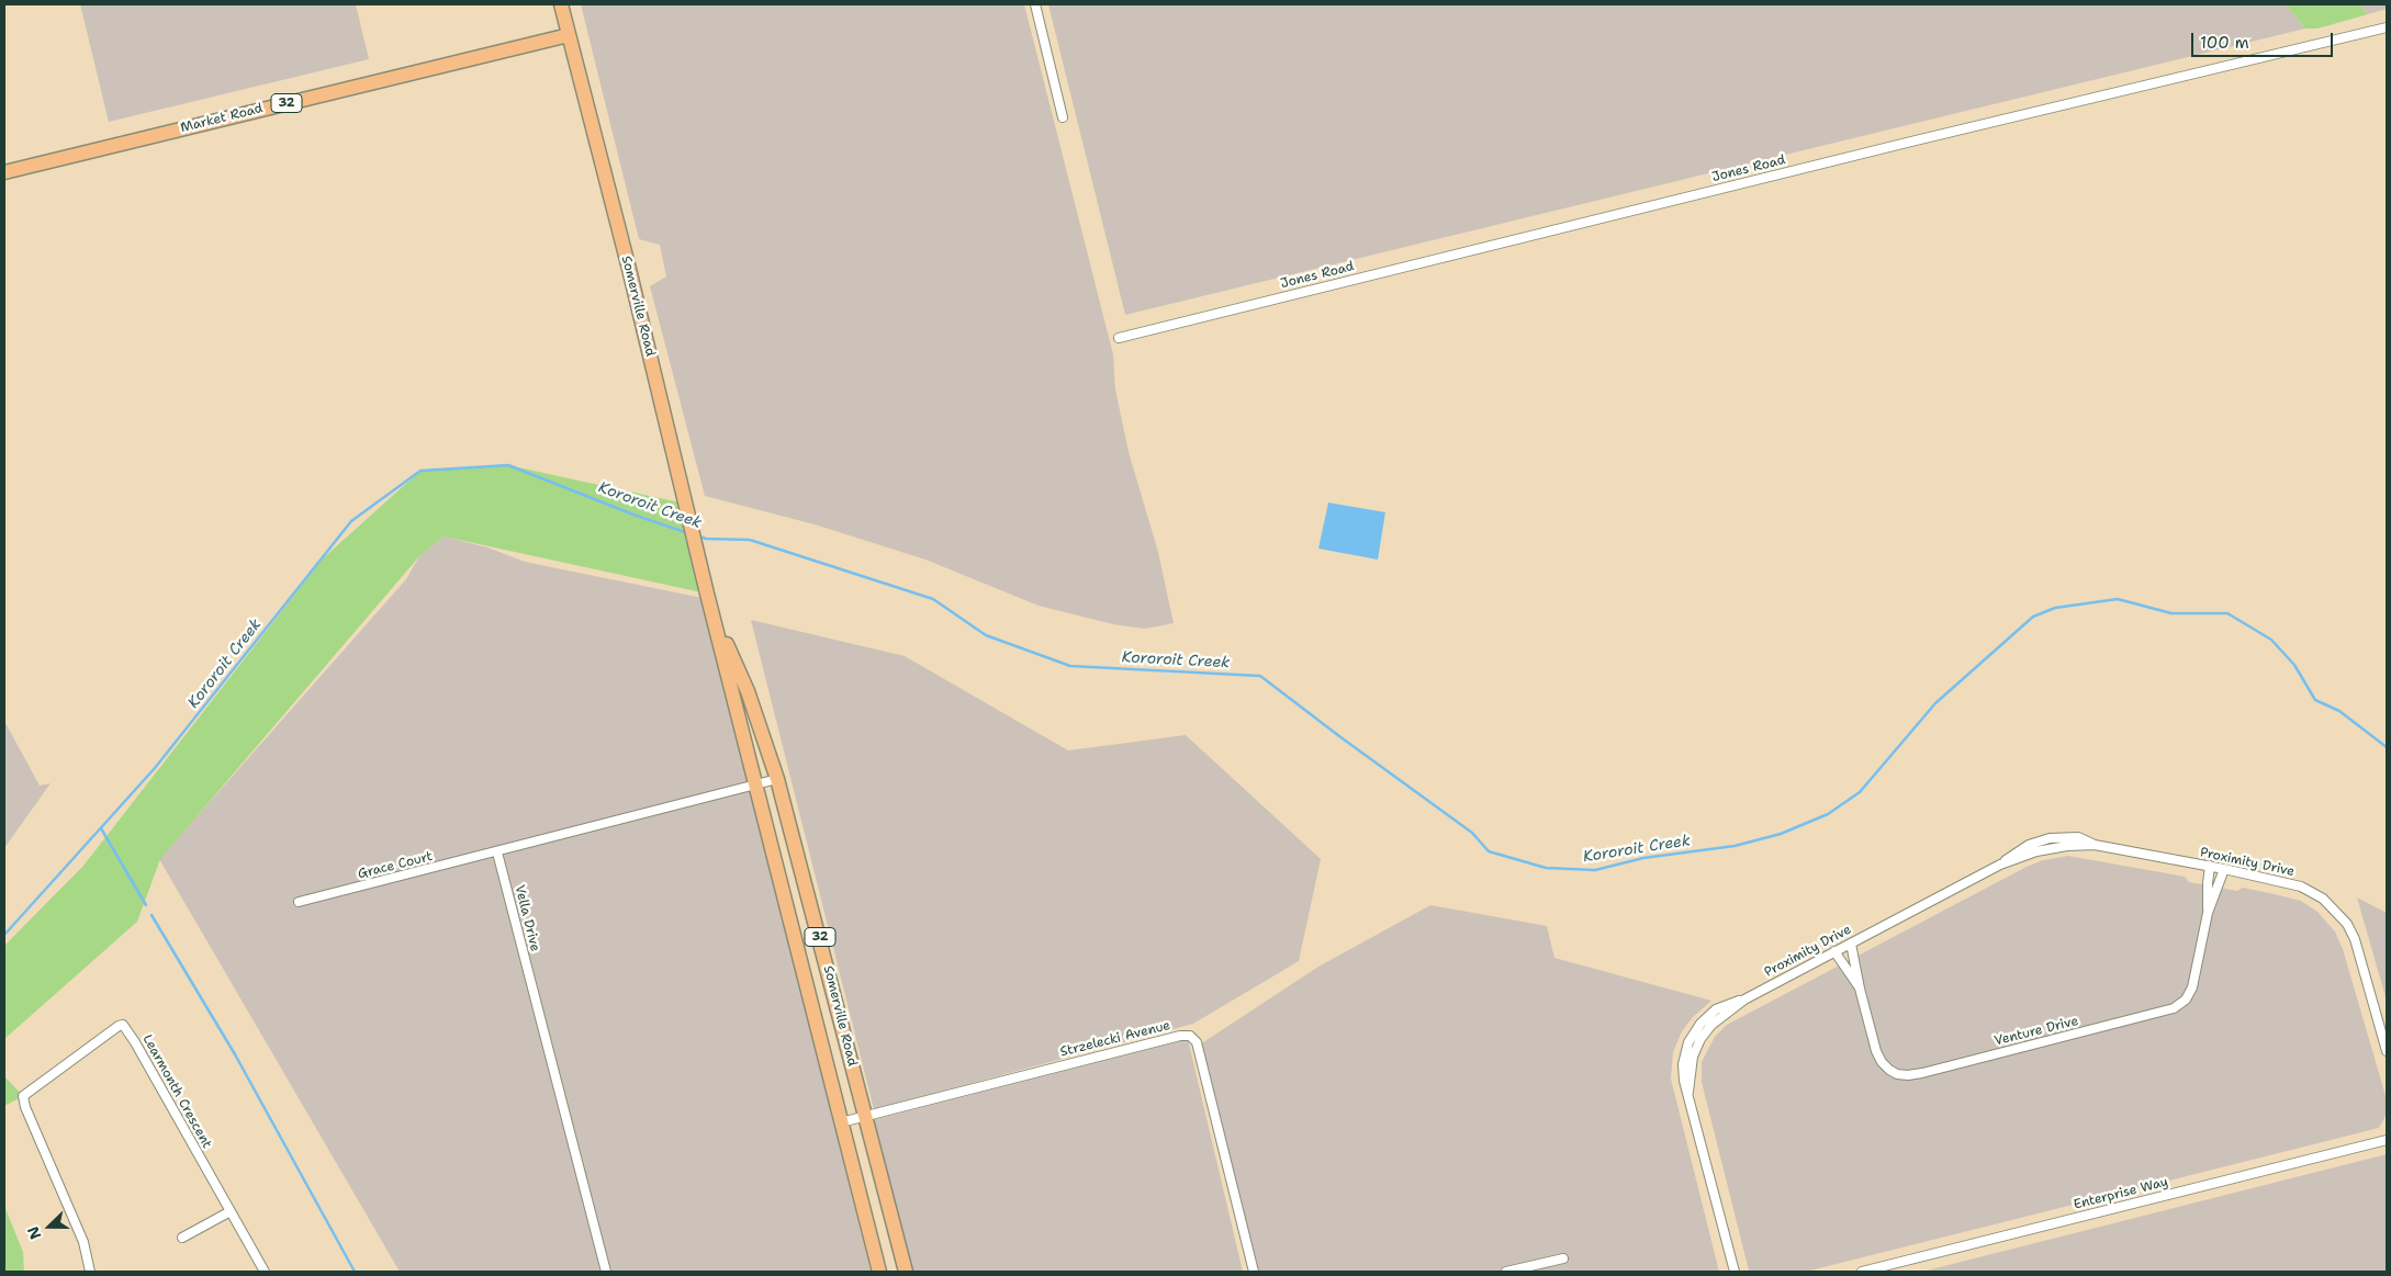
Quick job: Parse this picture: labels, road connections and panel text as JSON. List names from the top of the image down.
{
  "streets": {
    "main road": ["32", "Market Road", "Somerville Road"],
    "street": [
      "Jones Road",
      "Proximity Drive",
      "Grace Court",
      "Vella Drive",
      "Venture Drive",
      "Strzelecki Avenue",
      "Learmonth Crescent",
      "Enterprise Way"
    ]
  },
  "crossings": [
    ["Market Road", "Somerville Road"],
    ["Somerville Road", "Strzelecki Avenue"],
    ["Proximity Drive", "Venture Drive"],
    ["Grace Court", "Vella Drive"]
  ],
  "water": ["Kororoit Creek"],
  "scale_bar": "100 m",
  "north": "left"
}
